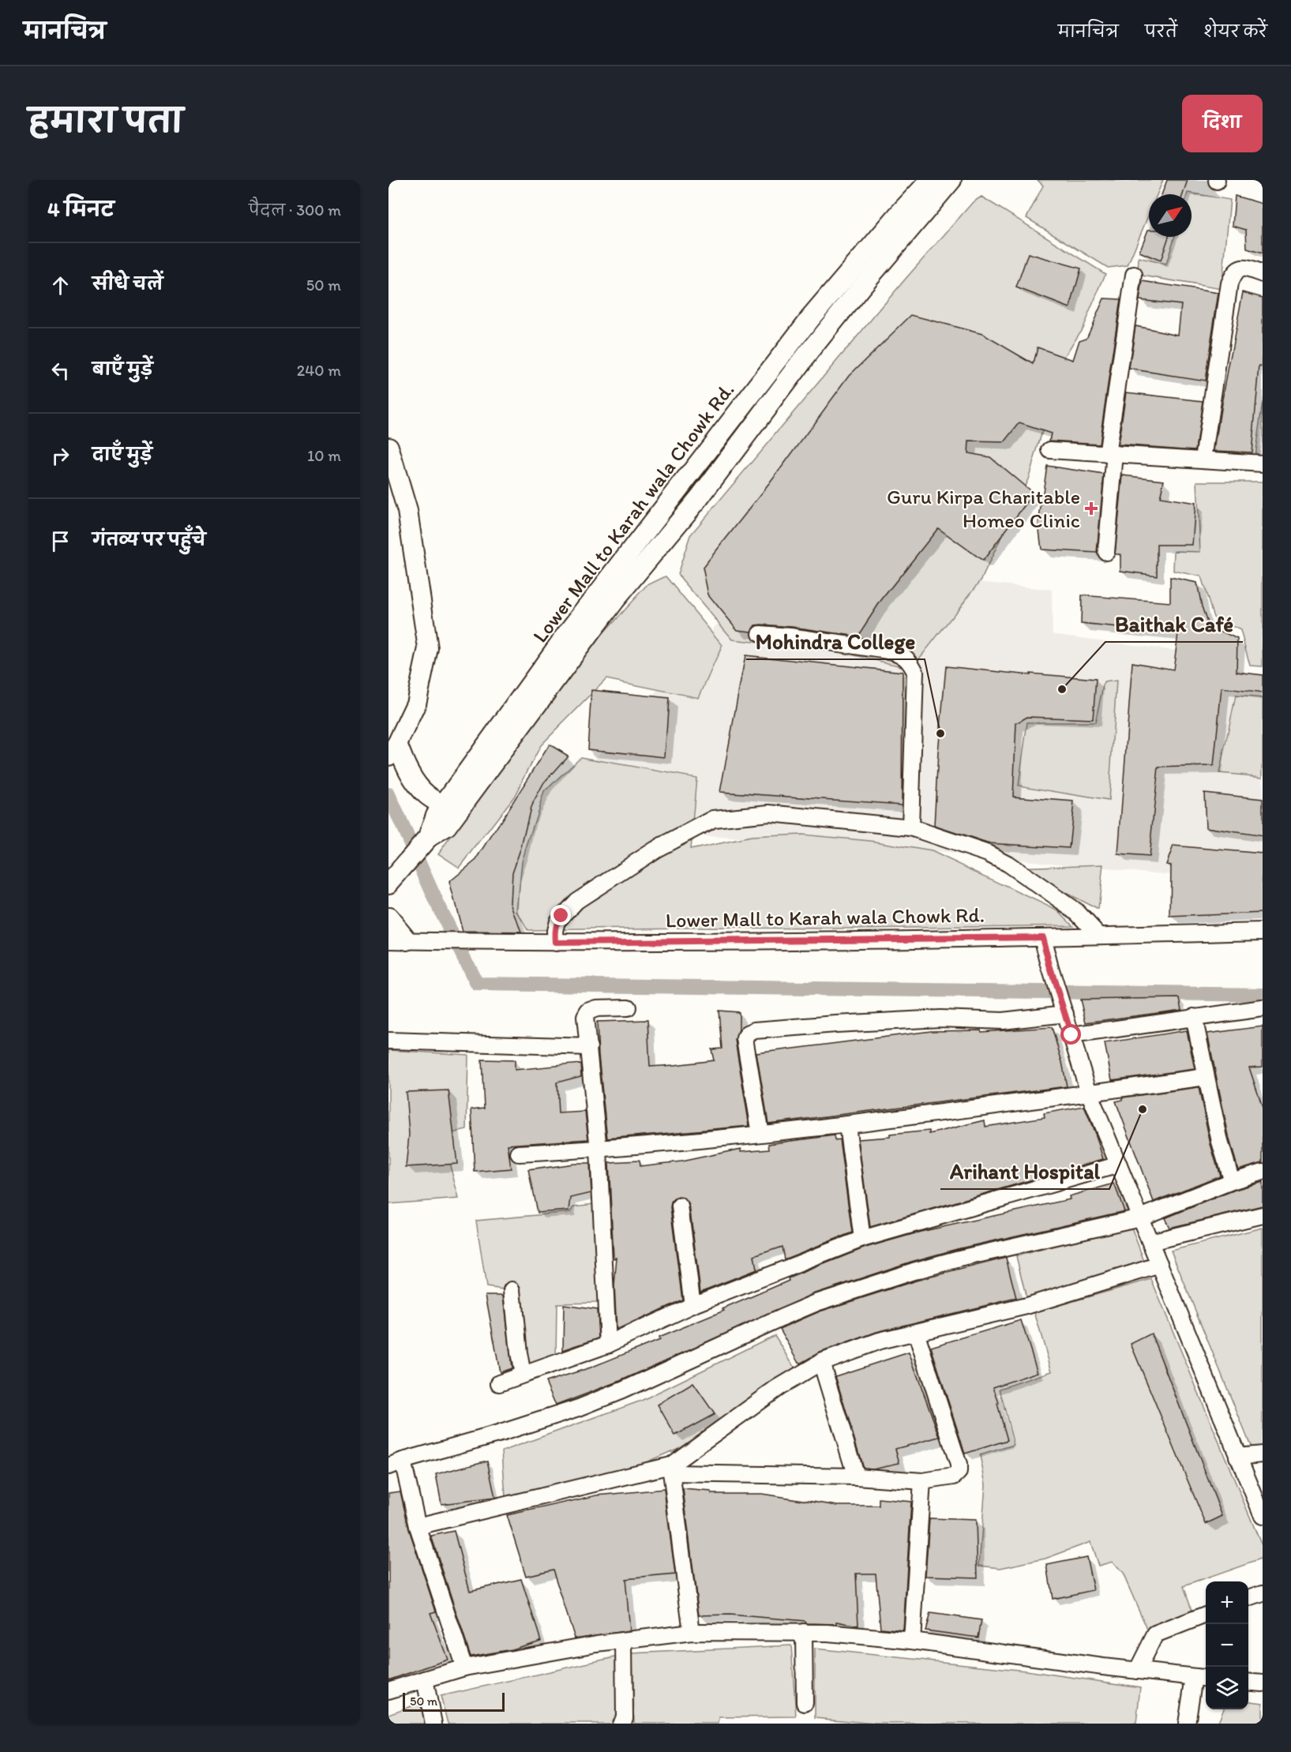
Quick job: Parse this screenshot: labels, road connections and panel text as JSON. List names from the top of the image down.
{
  "streets": {
    "main road": ["Lower Mall to Karah wala Chowk Rd."]
  },
  "places": {
    "health": ["Guru Kirpa Charitable Homeo Clinic"],
    "other": ["Baithak Café", "Mohindra College", "Arihant Hospital"]
  },
  "scale_bar": "50 m",
  "north": "top right",
  "page": {
    "header": "मानचित्र",
    "nav": ["मानचित्र", "परतें", "शेयर करें"],
    "title": "हमारा पता",
    "buttons": "दिशा",
    "heading": ["4 मिनट", "पैदल · 300 m"],
    "list": [
      ["सीधे चलें", "50 m"],
      ["बाएँ मुड़ें", "240 m"],
      ["दाएँ मुड़ें", "10 m"],
      "गंतव्य पर पहुँचे"
    ],
    "map_buttons": ["+", "−"],
    "scale": "50 m"
  }
}
